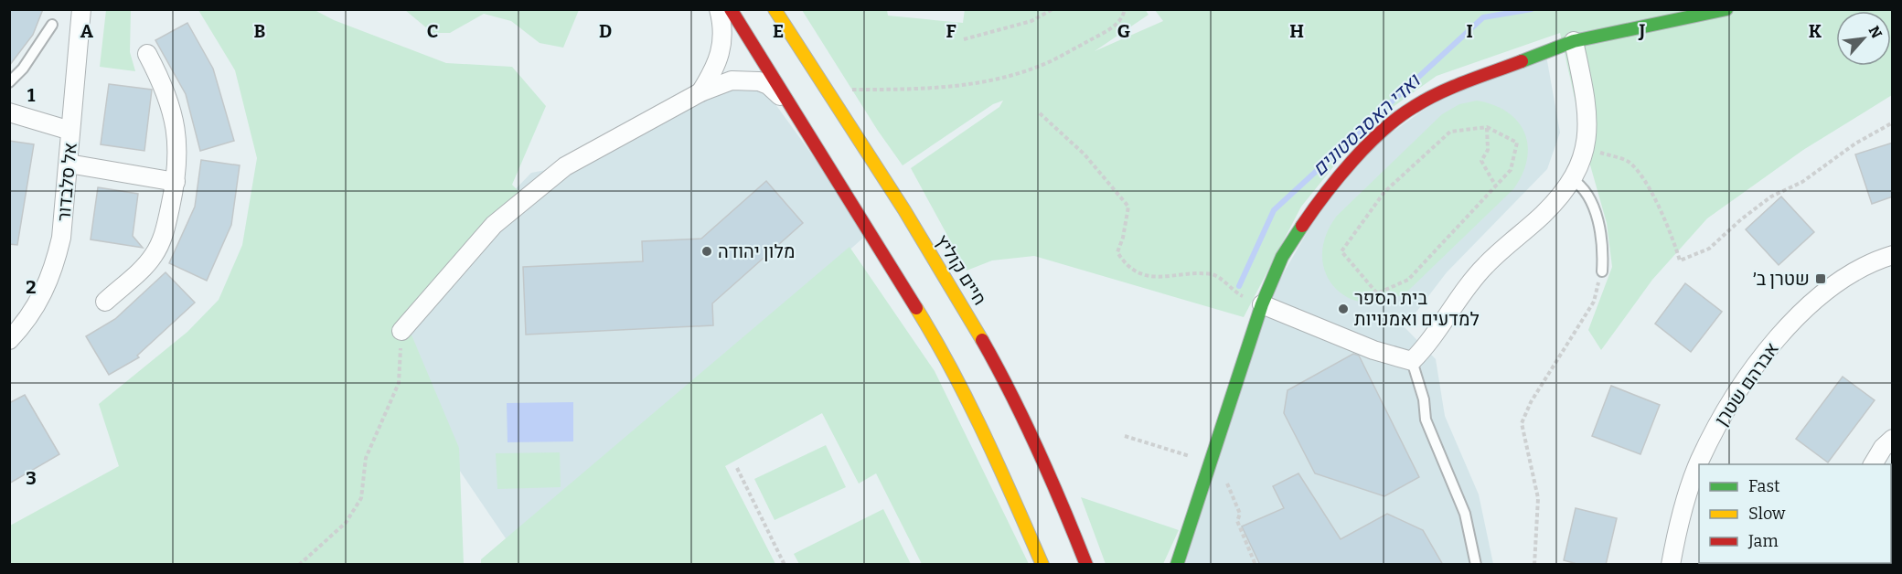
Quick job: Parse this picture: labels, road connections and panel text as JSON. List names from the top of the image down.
{
  "streets": {
    "main road": ["חיים קוליץ"],
    "street": ["אל סלבדור", "אברהם שטרן"]
  },
  "water": ["ואדי האסבסטונים"],
  "places": {
    "other": ["מלון יהודה", "בית הספר למדעים ואמנויות"],
    "transit": ["שטרן ב׳"]
  },
  "legend": ["Fast", "Slow", "Jam"],
  "north": "top right",
  "grid": {
    "columns": [
      "A",
      "B",
      "C",
      "D",
      "E",
      "F",
      "G",
      "H",
      "I",
      "J",
      "K"
    ],
    "rows": ["1", "2", "3"]
  }
}
